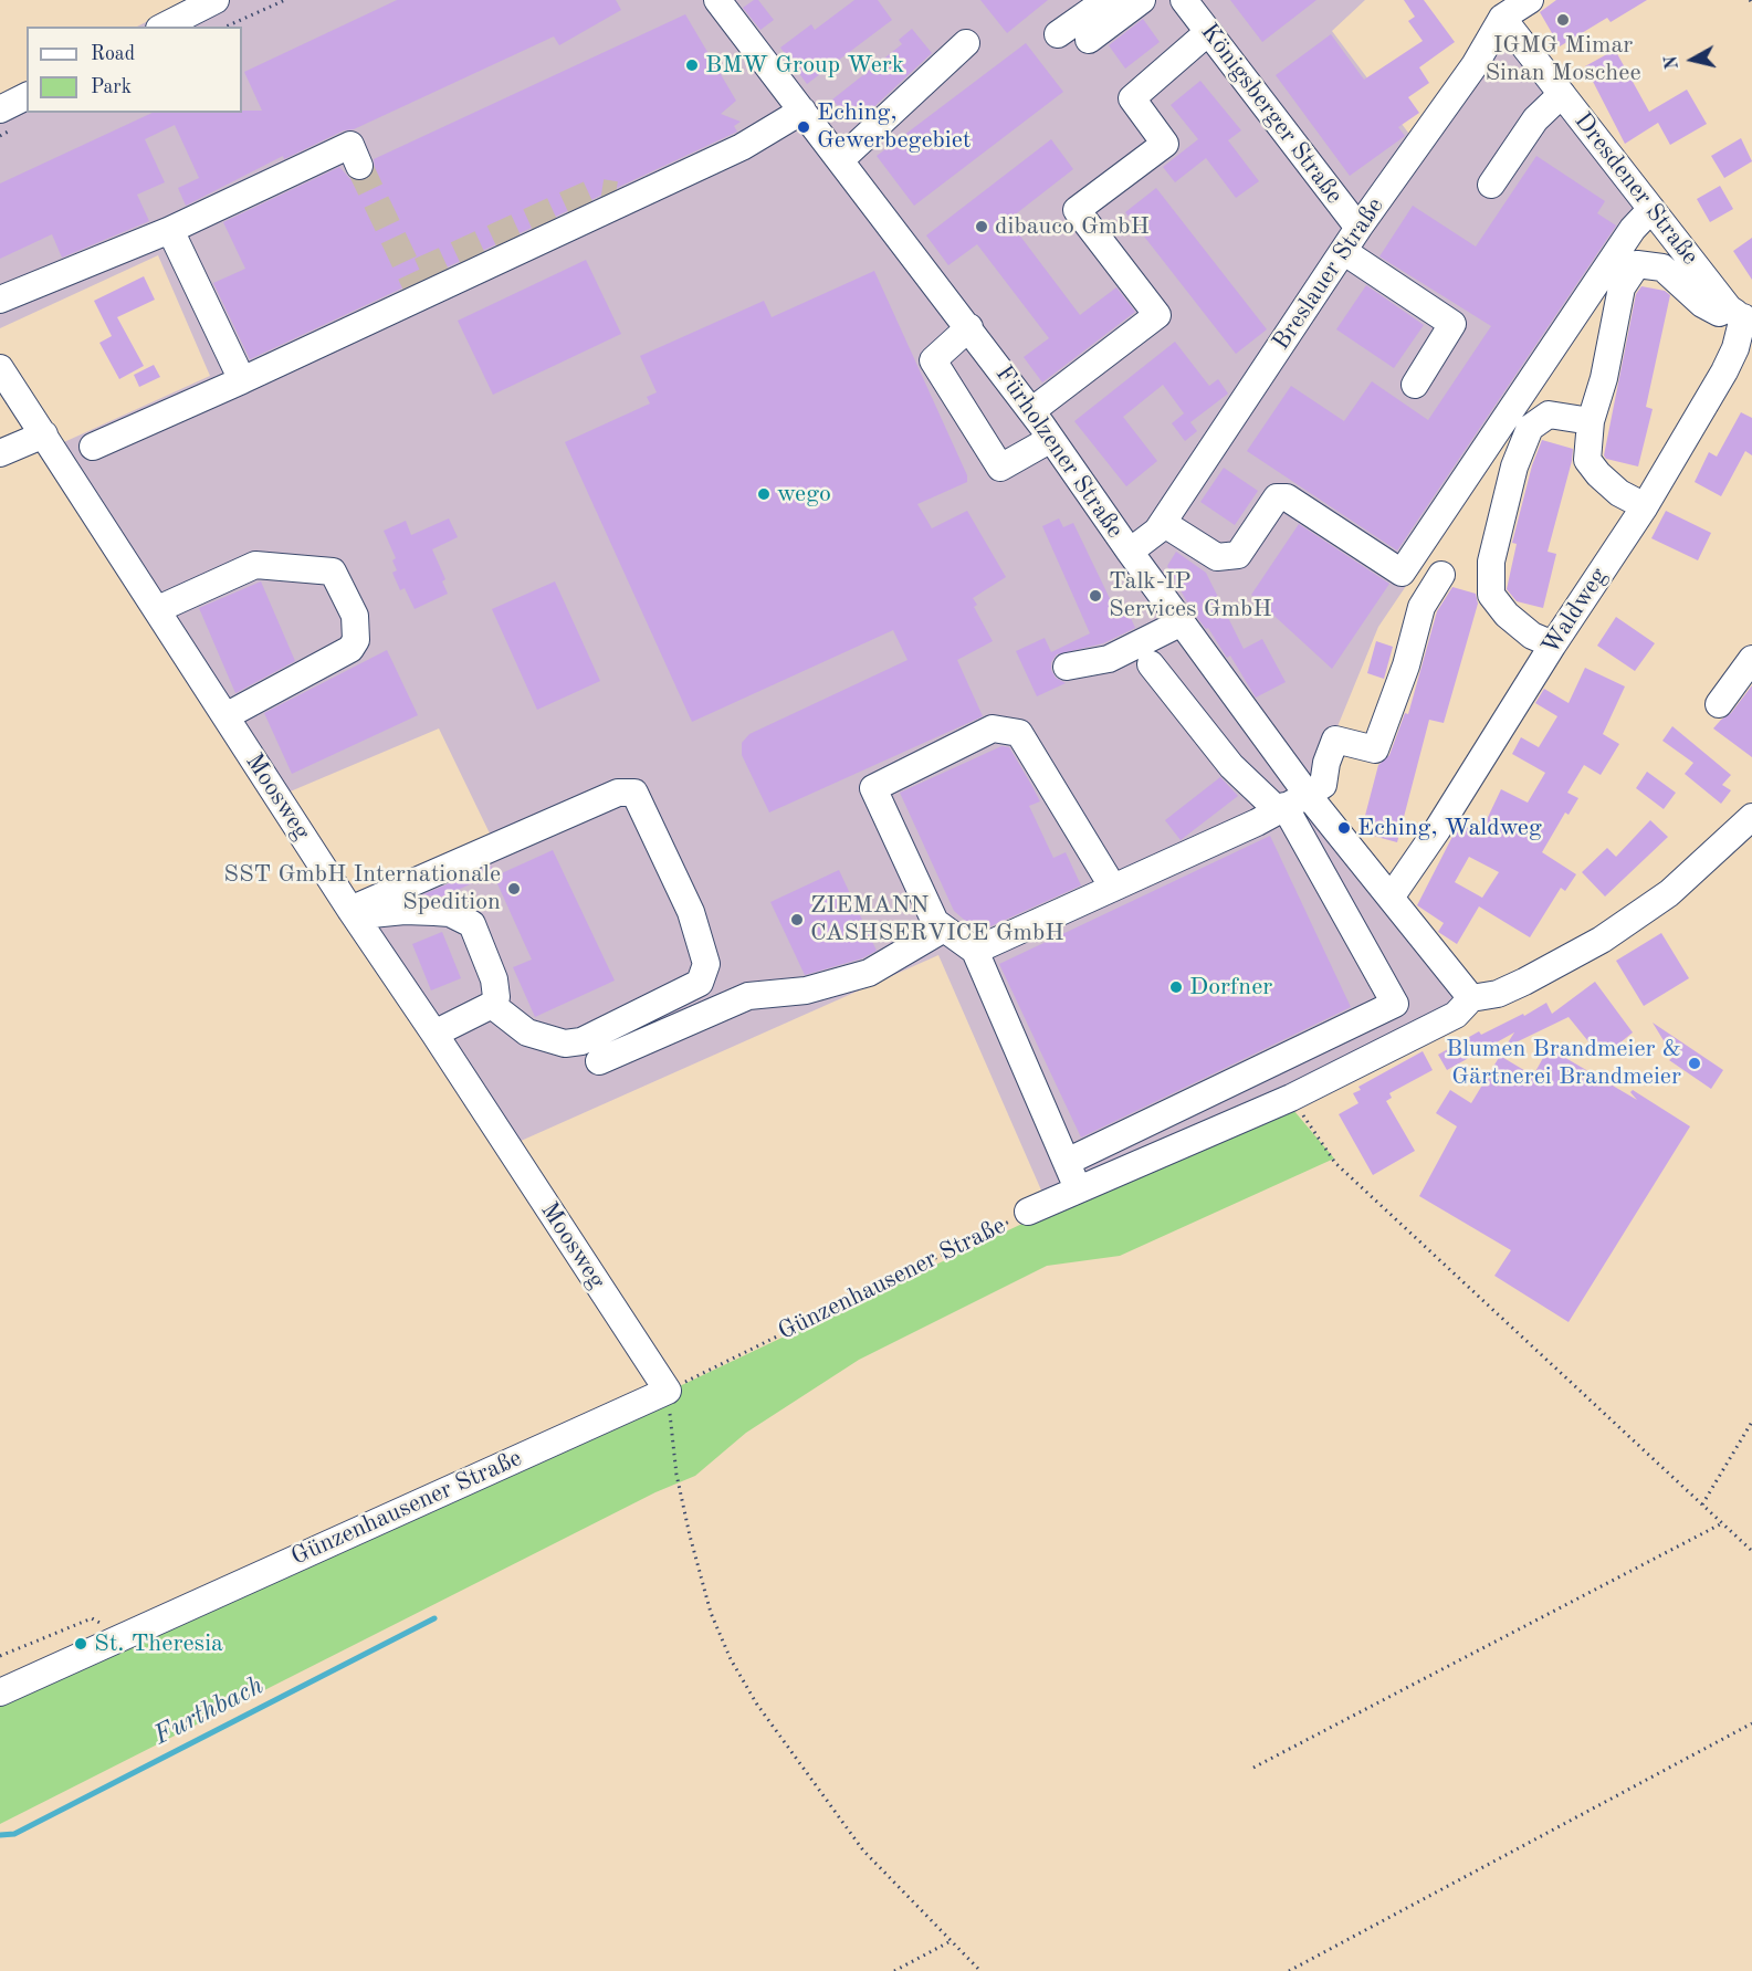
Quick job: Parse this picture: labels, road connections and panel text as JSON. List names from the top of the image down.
{
  "streets": {
    "street": [
      "Königsberger Straße",
      "Dresdener Straße",
      "Breslauer Straße",
      "Fürholzener Straße",
      "Waldweg",
      "Moosweg",
      "Günzenhausener Straße"
    ]
  },
  "crossings": [
    ["Königsberger Straße", "Breslauer Straße"],
    ["Dresdener Straße", "Breslauer Straße"],
    ["Dresdener Straße", "Waldweg"],
    ["Breslauer Straße", "Fürholzener Straße"],
    ["Fürholzener Straße", "Waldweg"],
    ["Fürholzener Straße", "Günzenhausener Straße"],
    ["Moosweg", "Günzenhausener Straße"]
  ],
  "water": ["Furthbach"],
  "places": [
    "IGMG Mimar Sinan Moschee",
    "BMW Group Werk",
    "Eching, Gewerbegebiet",
    "dibauco GmbH",
    "wego",
    "Talk-IP Services GmbH",
    "Eching, Waldweg",
    "SST GmbH Internationale Spedition",
    "ZIEMANN CASHSERVICE GmbH",
    "Dorfner",
    "Blumen Brandmeier & Gärtnerei Brandmeier",
    "St. Theresia"
  ],
  "legend": ["Road", "Park"],
  "north": "left"
}
